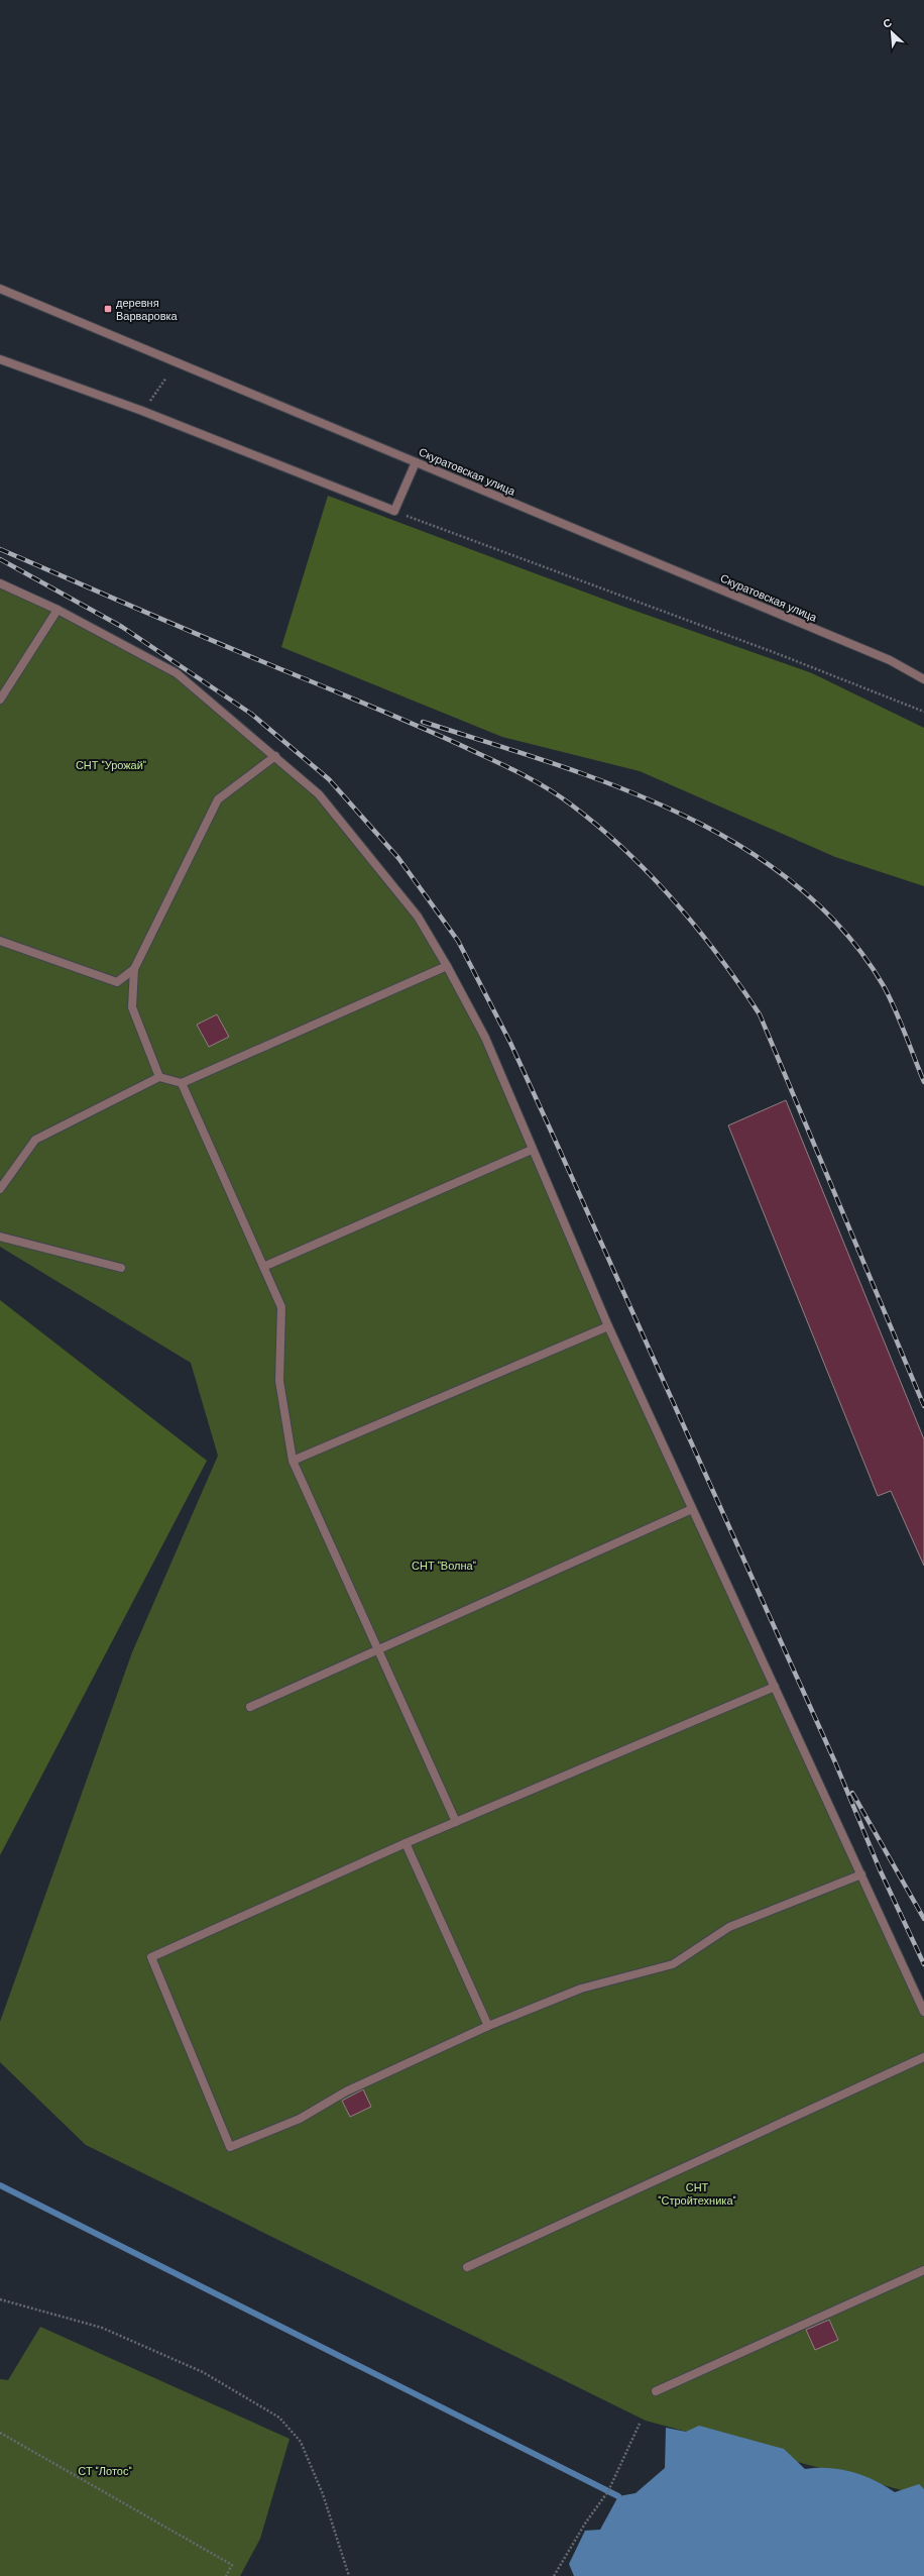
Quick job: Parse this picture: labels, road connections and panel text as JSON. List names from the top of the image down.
{
  "streets": {
    "street": ["Скуратовская улица"]
  },
  "parks": [
    "СНТ \"Урожай\"",
    "СНТ \"Волна\"",
    "СНТ \"Стройтехника\"",
    "СТ \"Лотос\""
  ],
  "places": {
    "transit": ["деревня Варваровка"]
  },
  "north": "top left"
}
